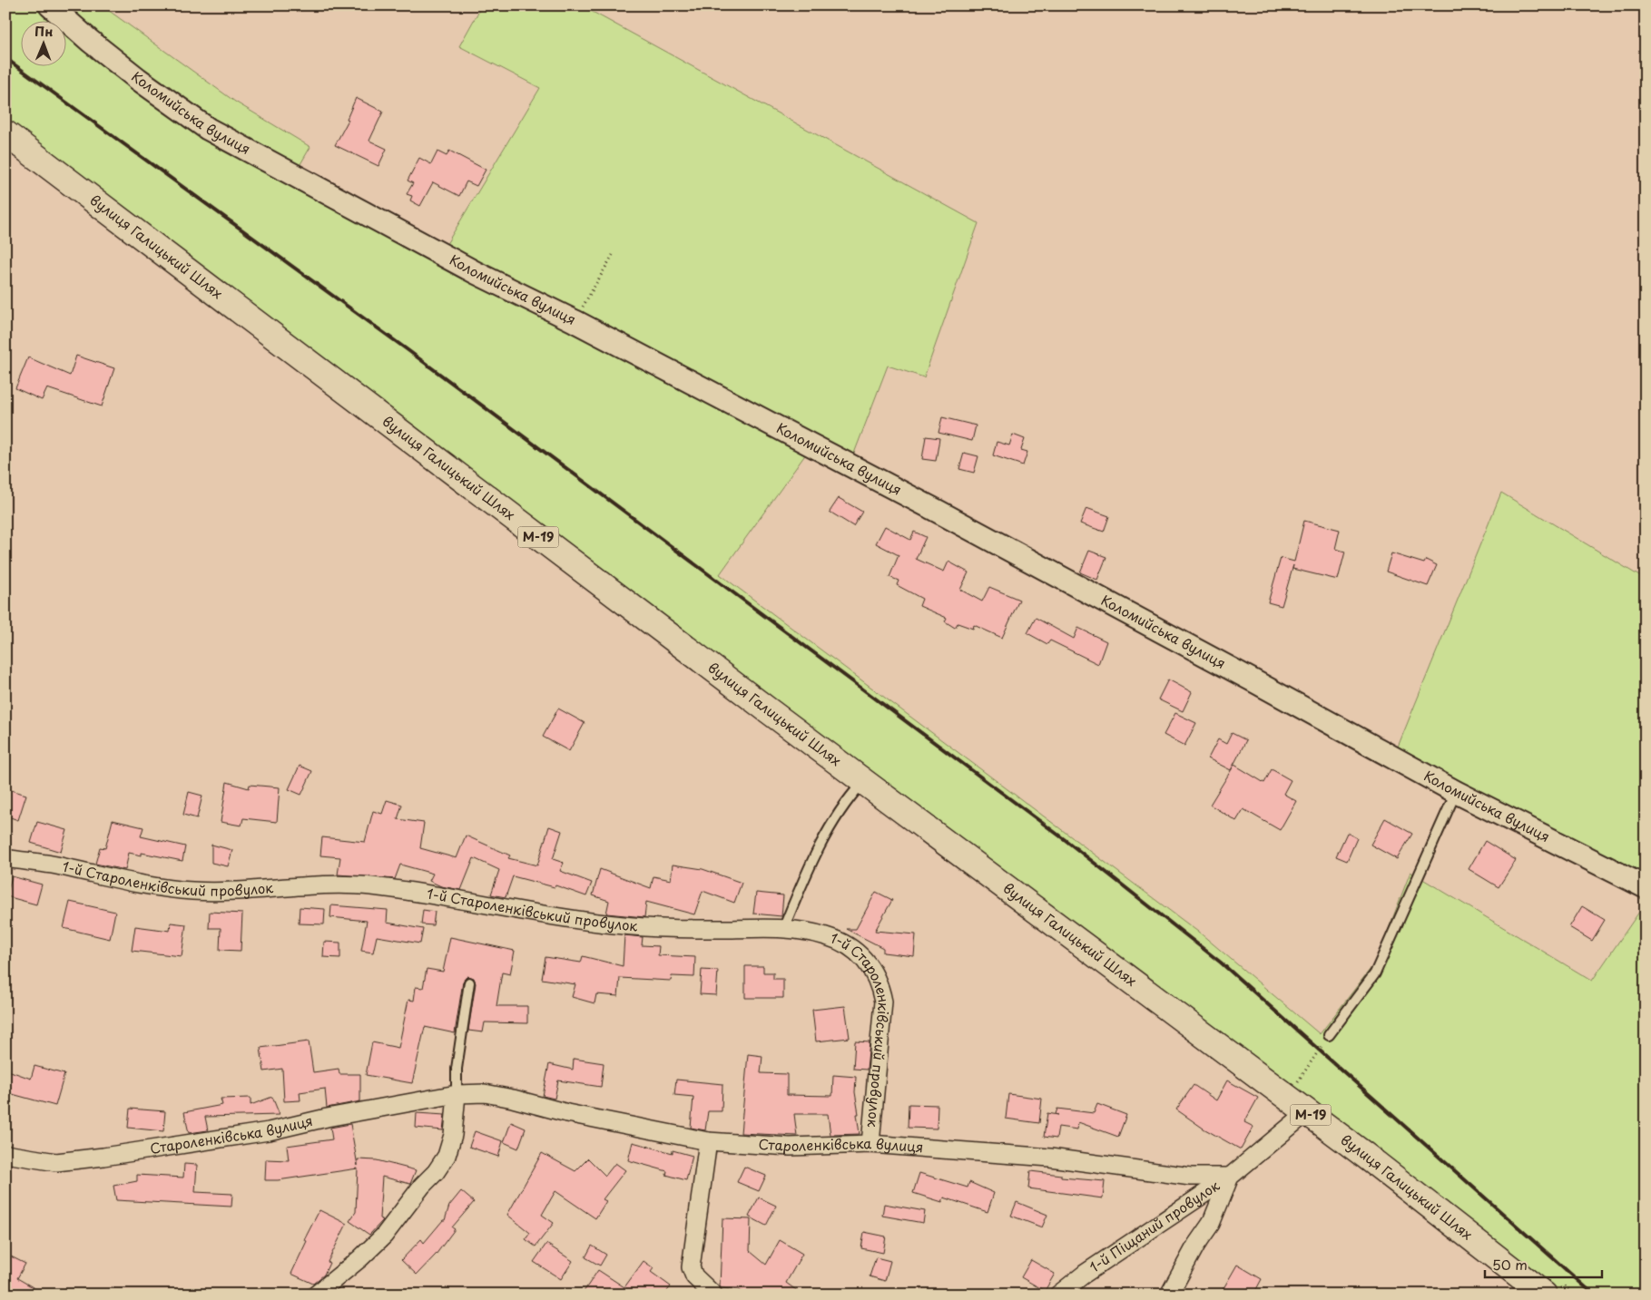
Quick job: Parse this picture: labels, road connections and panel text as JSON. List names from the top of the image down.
{
  "streets": {
    "highway": ["вулиця Галицький Шлях", "М-19"],
    "street": [
      "Коломийська вулиця",
      "1-й Староленківський провулок",
      "Староленківська вулиця",
      "1-й Піщаний провулок"
    ]
  },
  "crossings": [
    ["вулиця Галицький Шлях", "1-й Піщаний провулок"],
    ["1-й Староленківський провулок", "Староленківська вулиця"],
    ["Староленківська вулиця", "1-й Піщаний провулок"]
  ],
  "scale_bar": "50 m",
  "north": "top"
}
